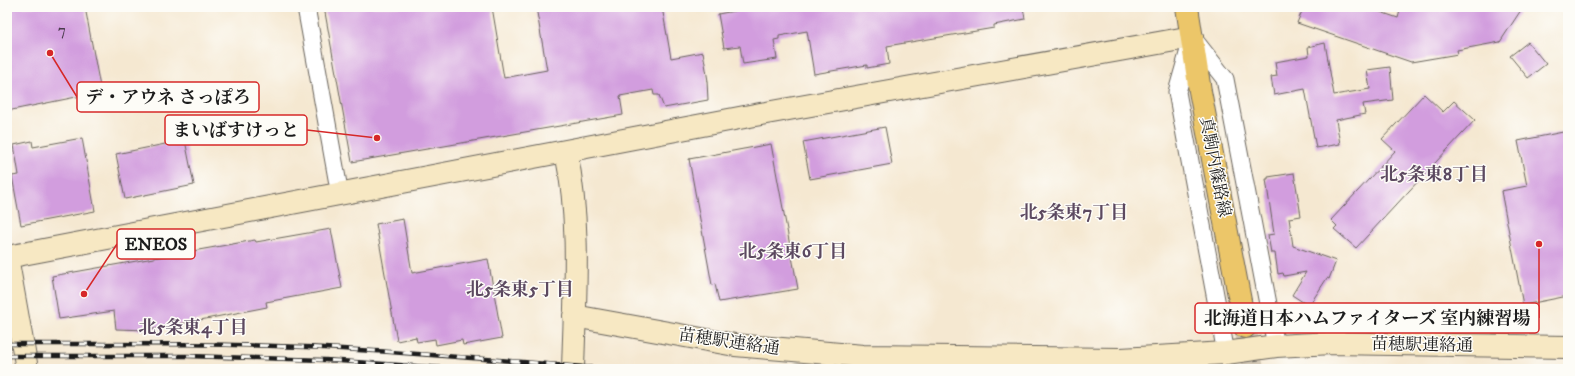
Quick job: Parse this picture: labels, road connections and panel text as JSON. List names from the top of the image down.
{
  "streets": {
    "main road": ["真駒内篠路線"],
    "street": ["苗穂駅連絡通"]
  },
  "districts": [
    "北5条東8丁目",
    "北5条東7丁目",
    "北5条東6丁目",
    "北5条東5丁目",
    "北5条東4丁目"
  ],
  "places": [
    "デ・アウネ さっぽろ",
    "まいばすけっと",
    "北海道日本ハムファイターズ 室内練習場",
    "ENEOS"
  ],
  "house_numbers": ["7"]
}
